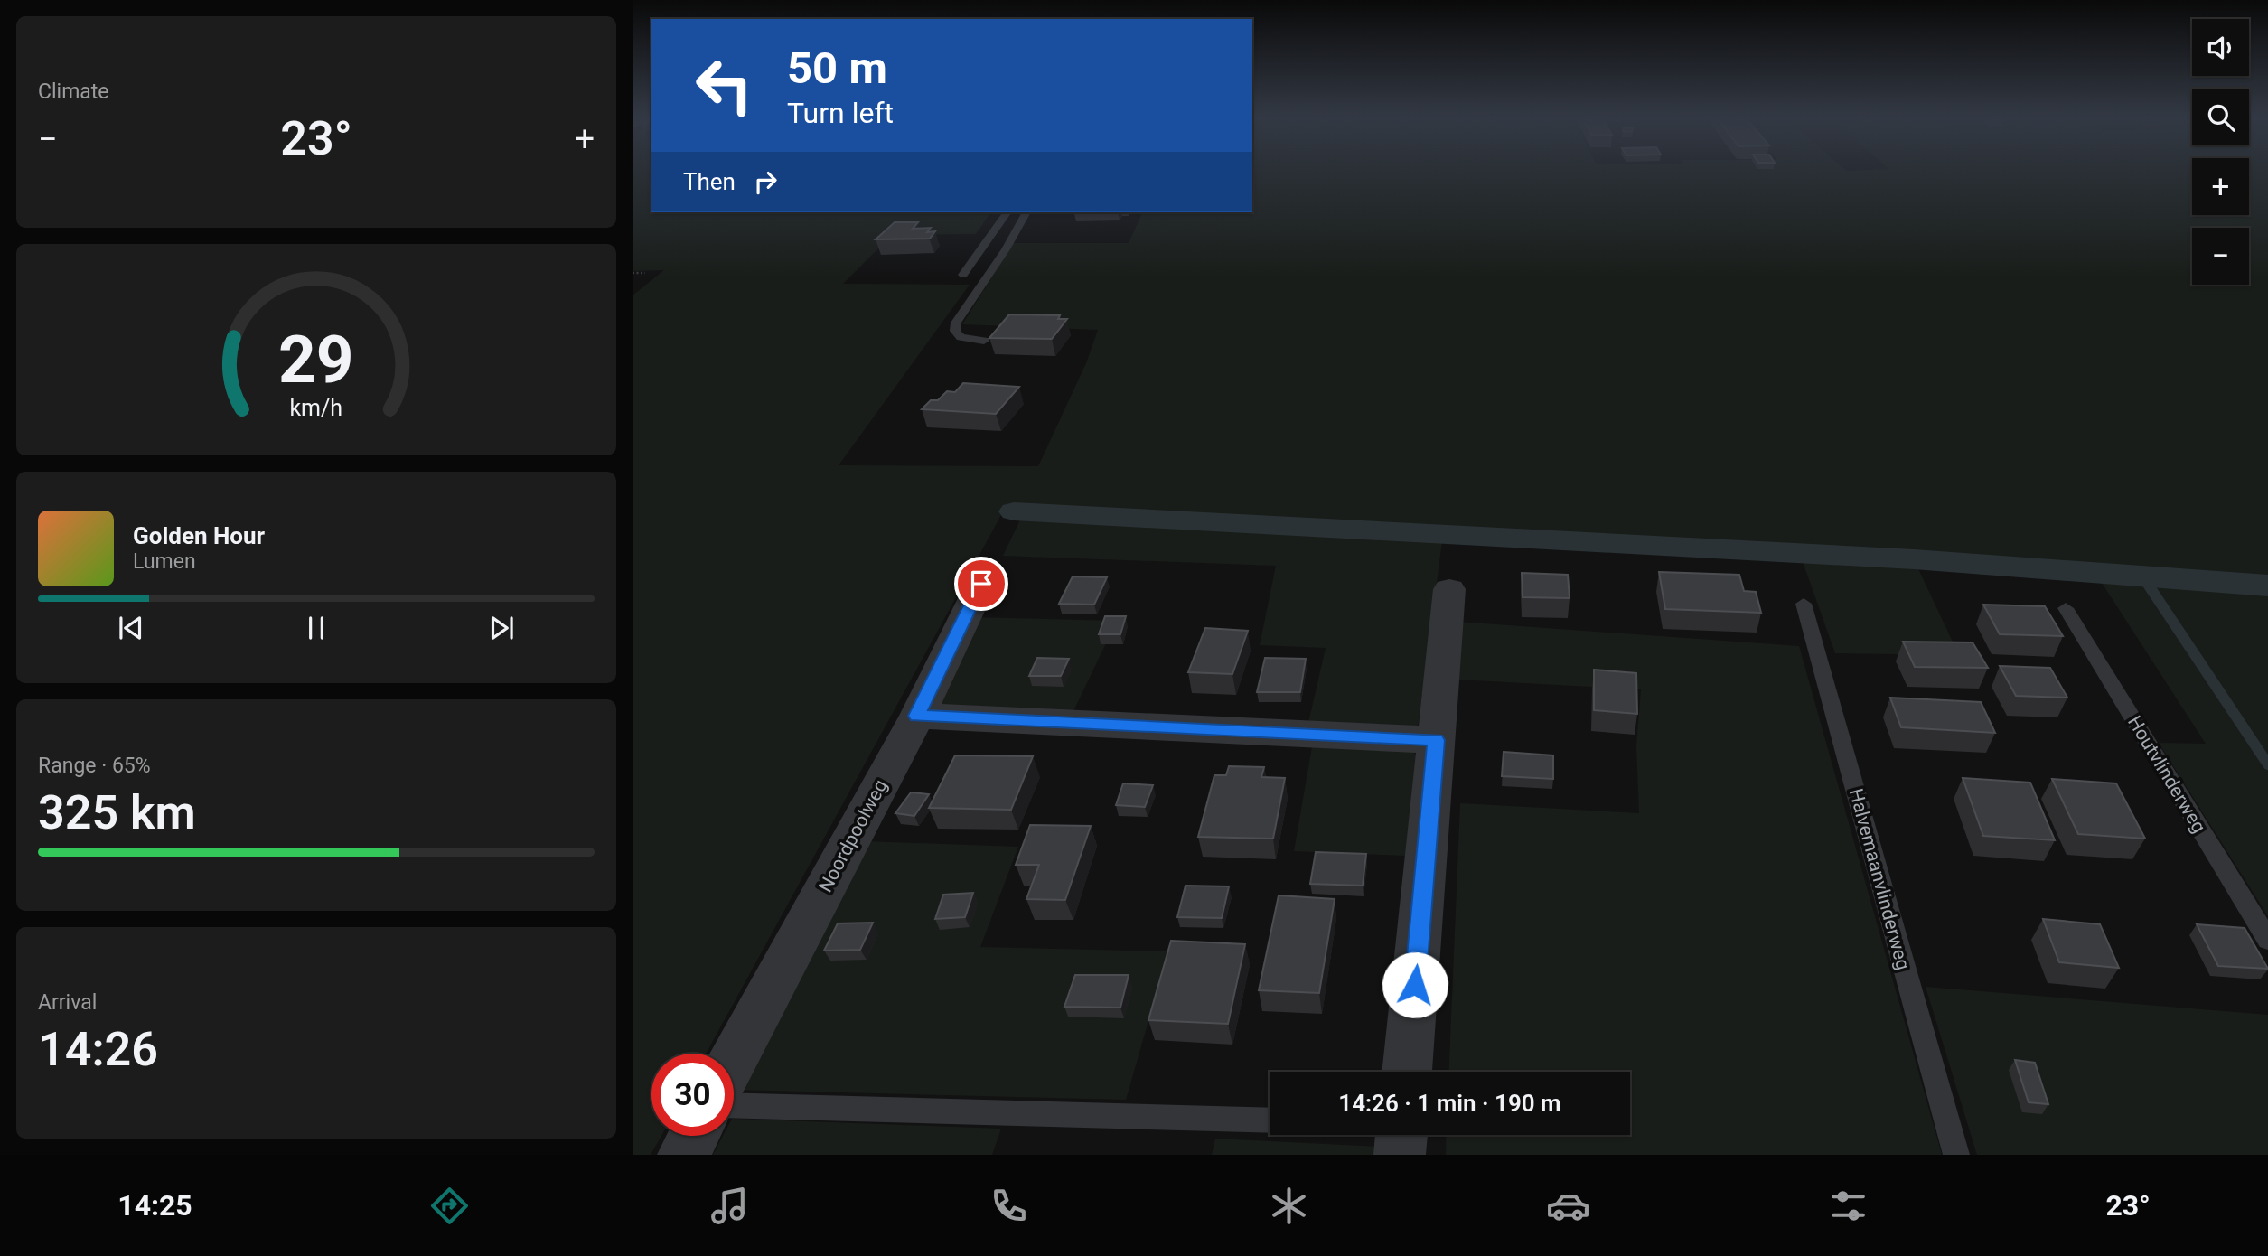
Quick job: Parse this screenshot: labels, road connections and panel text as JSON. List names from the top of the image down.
{
  "streets": {
    "street": ["Noordpoolweg"],
    "lane": ["Houtvlinderweg", "Halvemaanvlinderweg"]
  },
  "page": {
    "tile": [
      "Climate",
      ["Range · 65%", "325 km"],
      ["Arrival", "14:26"]
    ],
    "map_buttons": ["+", "−"],
    "turn": ["50 m", "Turn left"],
    "heat": ["−", "23°", "+"],
    "then": "Then",
    "song": ["Golden Hour", "Lumen"],
    "limit": "30",
    "trip": "14:26 · 1 min · 190 m",
    "tabs": ["14:25", "23°"],
    "gauge": ["29", "km/h"]
  }
}
